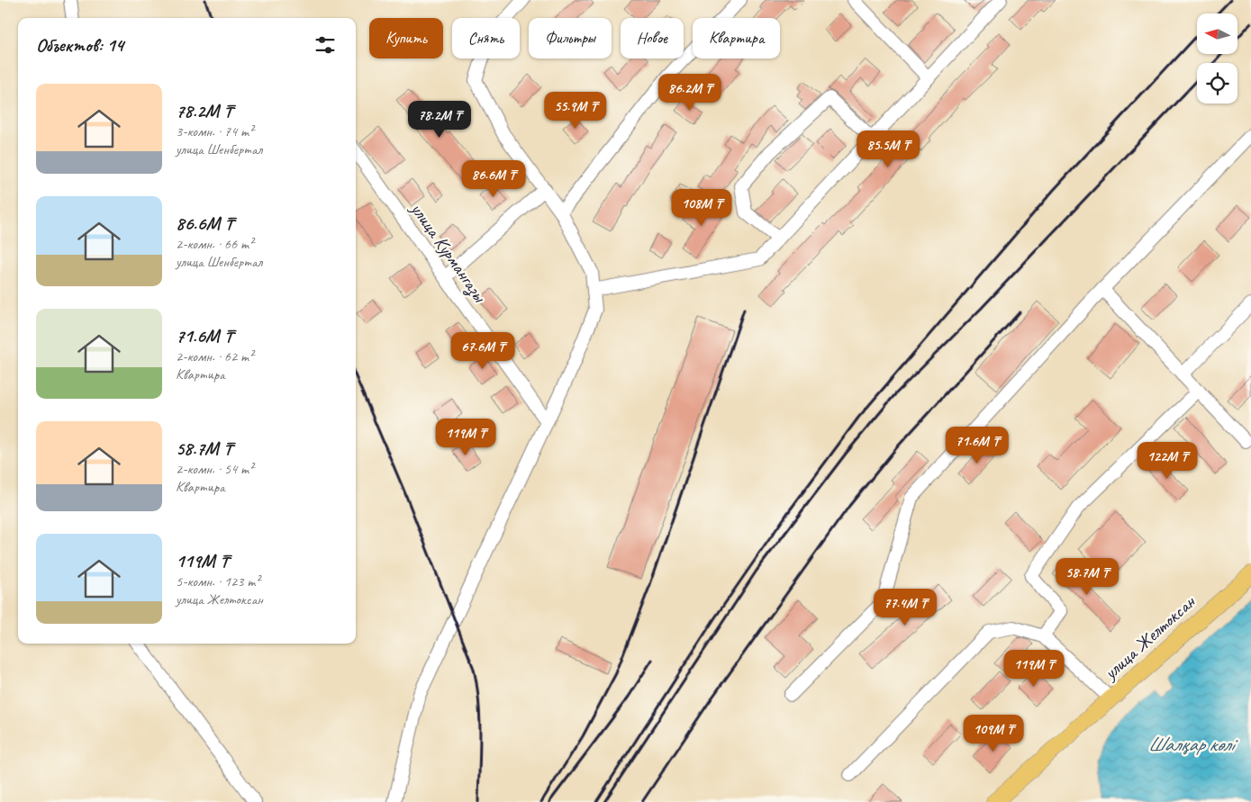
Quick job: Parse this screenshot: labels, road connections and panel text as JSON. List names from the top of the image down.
{
  "streets": {
    "main road": ["улица Желтоксан"],
    "street": ["улица Курмангазы"]
  },
  "water": ["Шалқар көлі"],
  "north": "left",
  "page": {
    "chip": [
      "Купить",
      "Снять",
      "Фильтры",
      "Новое",
      "Квартира"
    ],
    "heading": "Объектов: 14",
    "list": [
      {
        "name": "78.2M ₸",
        "note": "3-комн. · 74 m² · улица Шенбертал"
      },
      {
        "name": "86.6M ₸",
        "note": "2-комн. · 66 m² · улица Шенбертал"
      },
      {
        "name": "71.6M ₸",
        "note": "2-комн. · 62 m² · Квартира"
      },
      {
        "name": "58.7M ₸",
        "note": "2-комн. · 54 m² · Квартира"
      },
      {
        "name": "119M ₸",
        "note": "5-комн. · 123 m² · улица Желтоксан"
      }
    ],
    "price": [
      "86.2M ₸",
      "55.9M ₸",
      "78.2M ₸",
      "85.5M ₸",
      "86.6M ₸",
      "108M ₸",
      "67.6M ₸",
      "119M ₸",
      "71.6M ₸",
      "122M ₸",
      "58.7M ₸",
      "77.4M ₸",
      "119M ₸",
      "109M ₸"
    ]
  }
}
